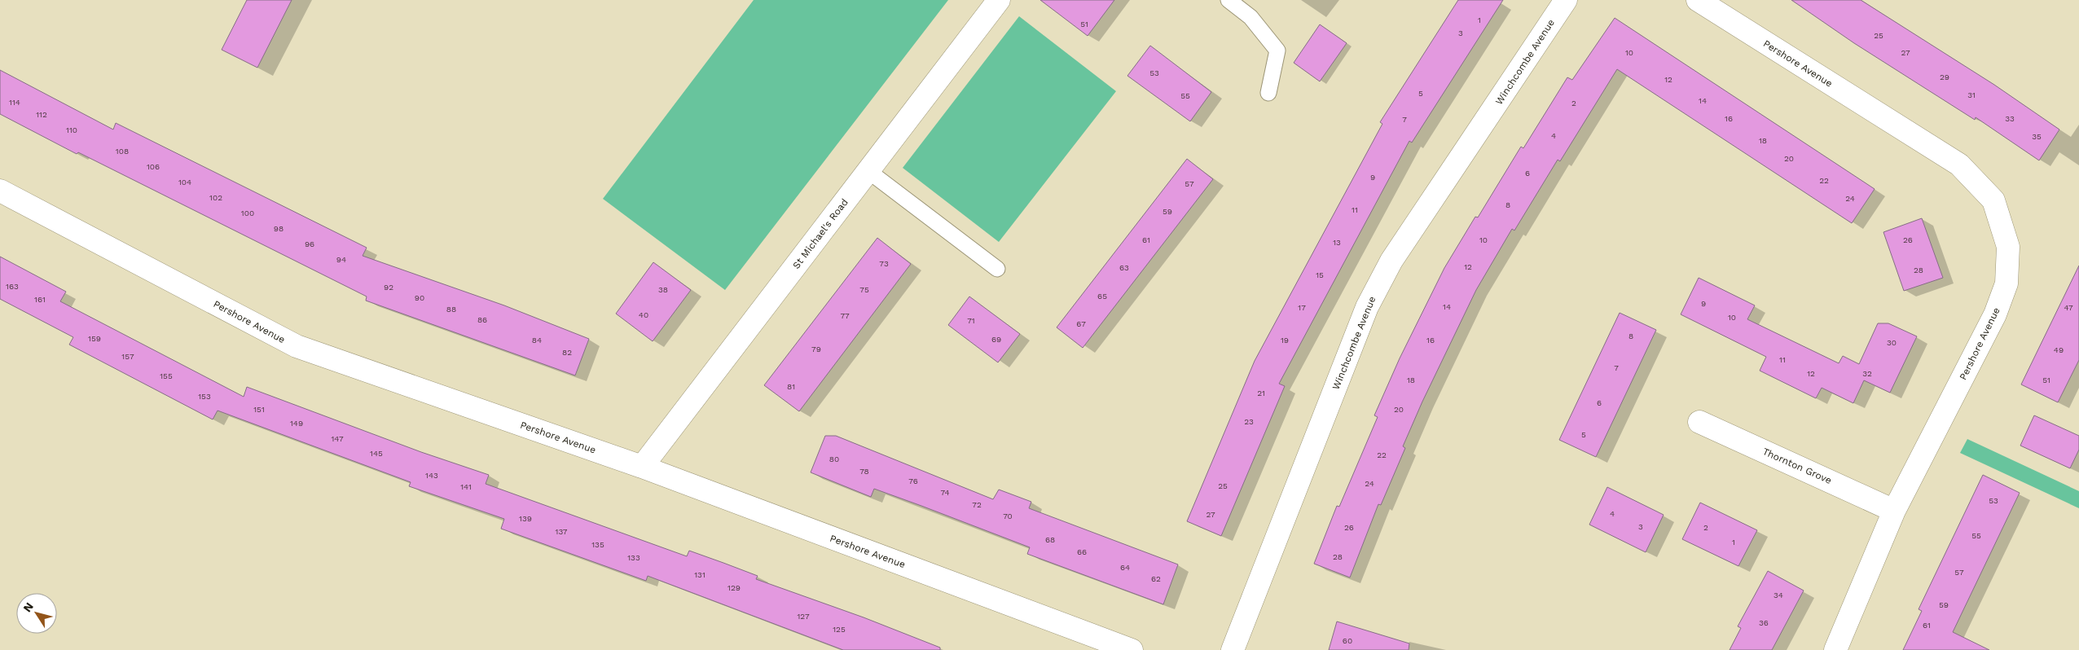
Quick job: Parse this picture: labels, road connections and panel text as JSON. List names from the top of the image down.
{
  "streets": {
    "street": [
      "Winchcombe Avenue",
      "Pershore Avenue",
      "St Michael's Road",
      "Thornton Grove"
    ]
  },
  "crossings": [
    ["Pershore Avenue", "St Michael's Road"],
    ["Pershore Avenue", "Thornton Grove"]
  ],
  "house_numbers": [
    "1",
    "51",
    "3",
    "25",
    "10",
    "27",
    "53",
    "29",
    "12",
    "5",
    "31",
    "55",
    "14",
    "114",
    "2",
    "112",
    "16",
    "33",
    "7",
    "110",
    "4",
    "35",
    "18",
    "108",
    "20",
    "106",
    "6",
    "9",
    "22",
    "104",
    "57",
    "102",
    "24",
    "8",
    "11",
    "59",
    "100",
    "98",
    "61",
    "10",
    "26",
    "13",
    "96",
    "94",
    "73",
    "12",
    "63",
    "28",
    "15",
    "163",
    "92",
    "38",
    "75",
    "65",
    "90",
    "161",
    "9",
    "14",
    "17",
    "47",
    "88",
    "40",
    "77",
    "10",
    "86",
    "71",
    "67",
    "8",
    "159",
    "69",
    "84",
    "19",
    "16",
    "30",
    "79",
    "49",
    "82",
    "157",
    "11",
    "7",
    "12",
    "32",
    "155",
    "18",
    "51",
    "81",
    "21",
    "153",
    "6",
    "151",
    "20",
    "23",
    "149",
    "5",
    "147",
    "145",
    "22",
    "80",
    "78",
    "143",
    "76",
    "24",
    "25",
    "141",
    "74",
    "53",
    "72",
    "4",
    "27",
    "70",
    "139",
    "3",
    "26",
    "2",
    "137",
    "55",
    "68",
    "1",
    "135",
    "66",
    "28",
    "133",
    "64",
    "57",
    "131",
    "62",
    "129",
    "34",
    "59",
    "127",
    "36",
    "61",
    "125",
    "60"
  ],
  "north": "top left"
}
